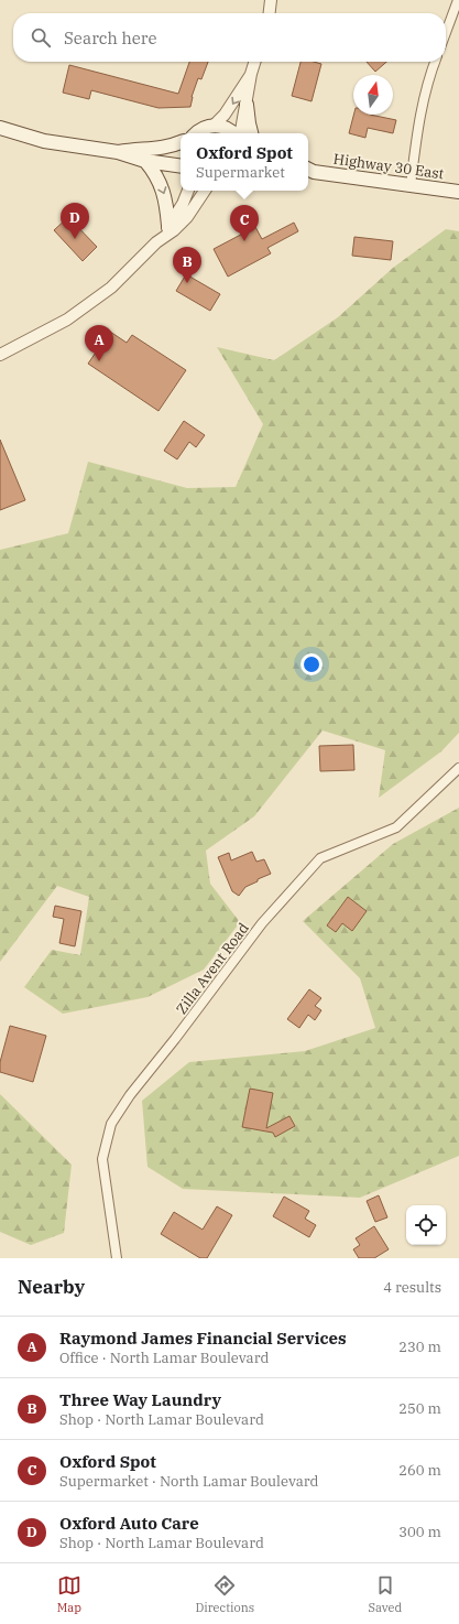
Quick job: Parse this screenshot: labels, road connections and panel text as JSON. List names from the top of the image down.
{
  "streets": {
    "main road": ["Highway 30 East"],
    "street": ["Zilla Avent Road"]
  },
  "north": "top",
  "page": {
    "search": "Search here",
    "popup": ["Oxford Spot", "Supermarket"],
    "pins": [
      "D",
      "C",
      "B",
      "A"
    ],
    "heading": ["Nearby", "4 results"],
    "list": [
      {
        "mark": "A",
        "name": "Raymond James Financial Services",
        "note": "Office · North Lamar Boulevard",
        "value": "230 m"
      },
      {
        "mark": "B",
        "name": "Three Way Laundry",
        "note": "Shop · North Lamar Boulevard",
        "value": "250 m"
      },
      {
        "mark": "C",
        "name": "Oxford Spot",
        "note": "Supermarket · North Lamar Boulevard",
        "value": "260 m"
      },
      {
        "mark": "D",
        "name": "Oxford Auto Care",
        "note": "Shop · North Lamar Boulevard",
        "value": "300 m"
      }
    ],
    "nav": ["Map", "Directions", "Saved"]
  }
}
